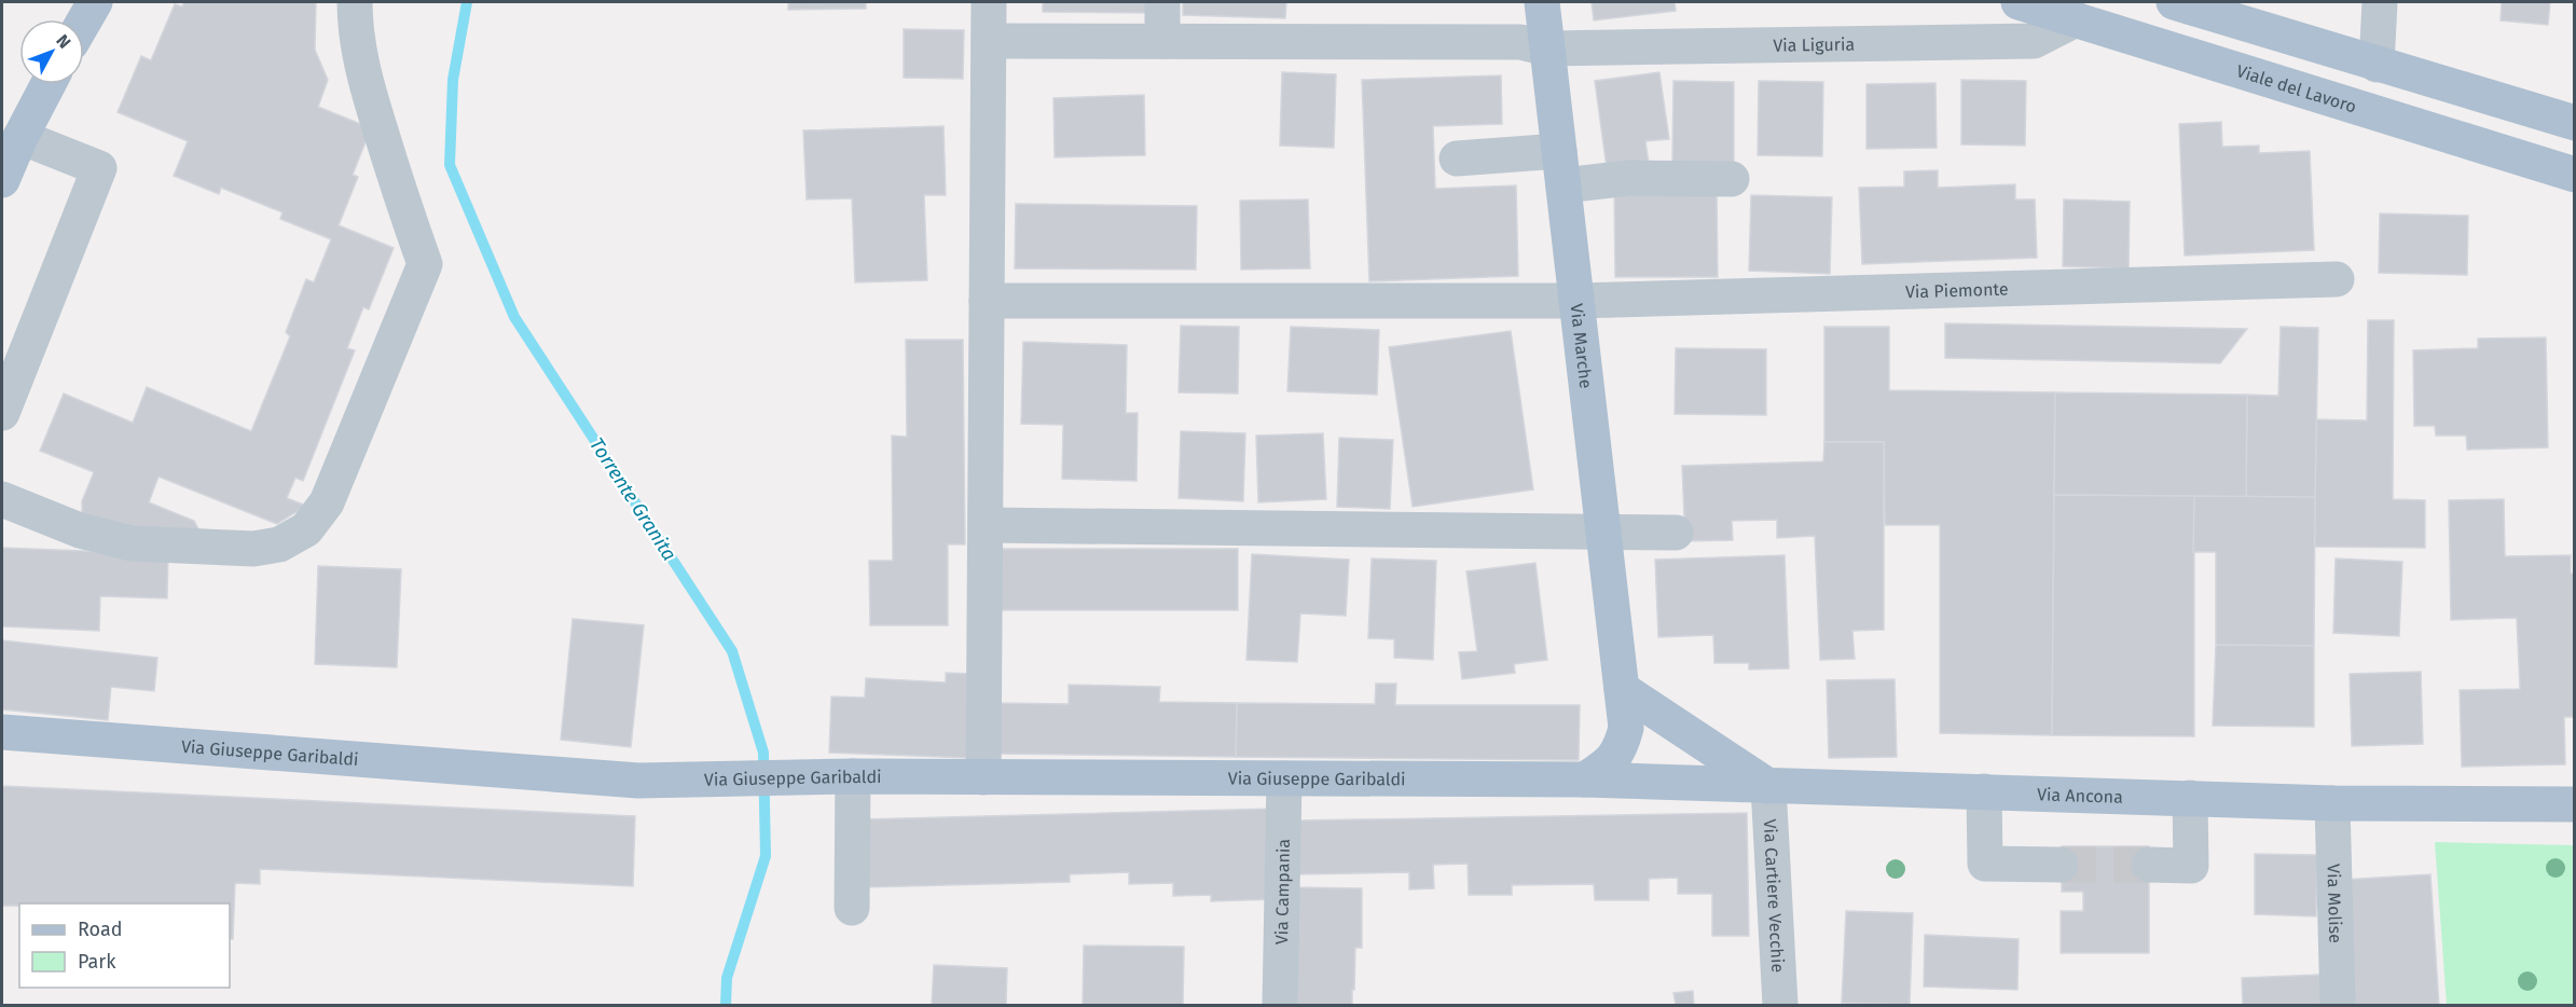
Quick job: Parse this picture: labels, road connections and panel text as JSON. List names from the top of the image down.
{
  "streets": {
    "main road": [
      "Viale del Lavoro",
      "Via Marche",
      "Via Giuseppe Garibaldi",
      "Via Ancona"
    ],
    "street": [
      "Via Liguria",
      "Via Piemonte",
      "Via Campania",
      "Via Cartiere Vecchie",
      "Via Molise"
    ]
  },
  "crossings": [
    ["Via Liguria", "Viale del Lavoro"],
    ["Via Liguria", "Via Marche"],
    ["Via Piemonte", "Via Marche"],
    ["Via Marche", "Via Giuseppe Garibaldi"],
    ["Via Marche", "Via Ancona"],
    ["Via Giuseppe Garibaldi", "Via Ancona"],
    ["Via Giuseppe Garibaldi", "Via Campania"],
    ["Via Ancona", "Via Cartiere Vecchie"],
    ["Via Ancona", "Via Molise"]
  ],
  "water": ["Torrente Granita"],
  "legend": ["Road", "Park"],
  "north": "top right"
}
